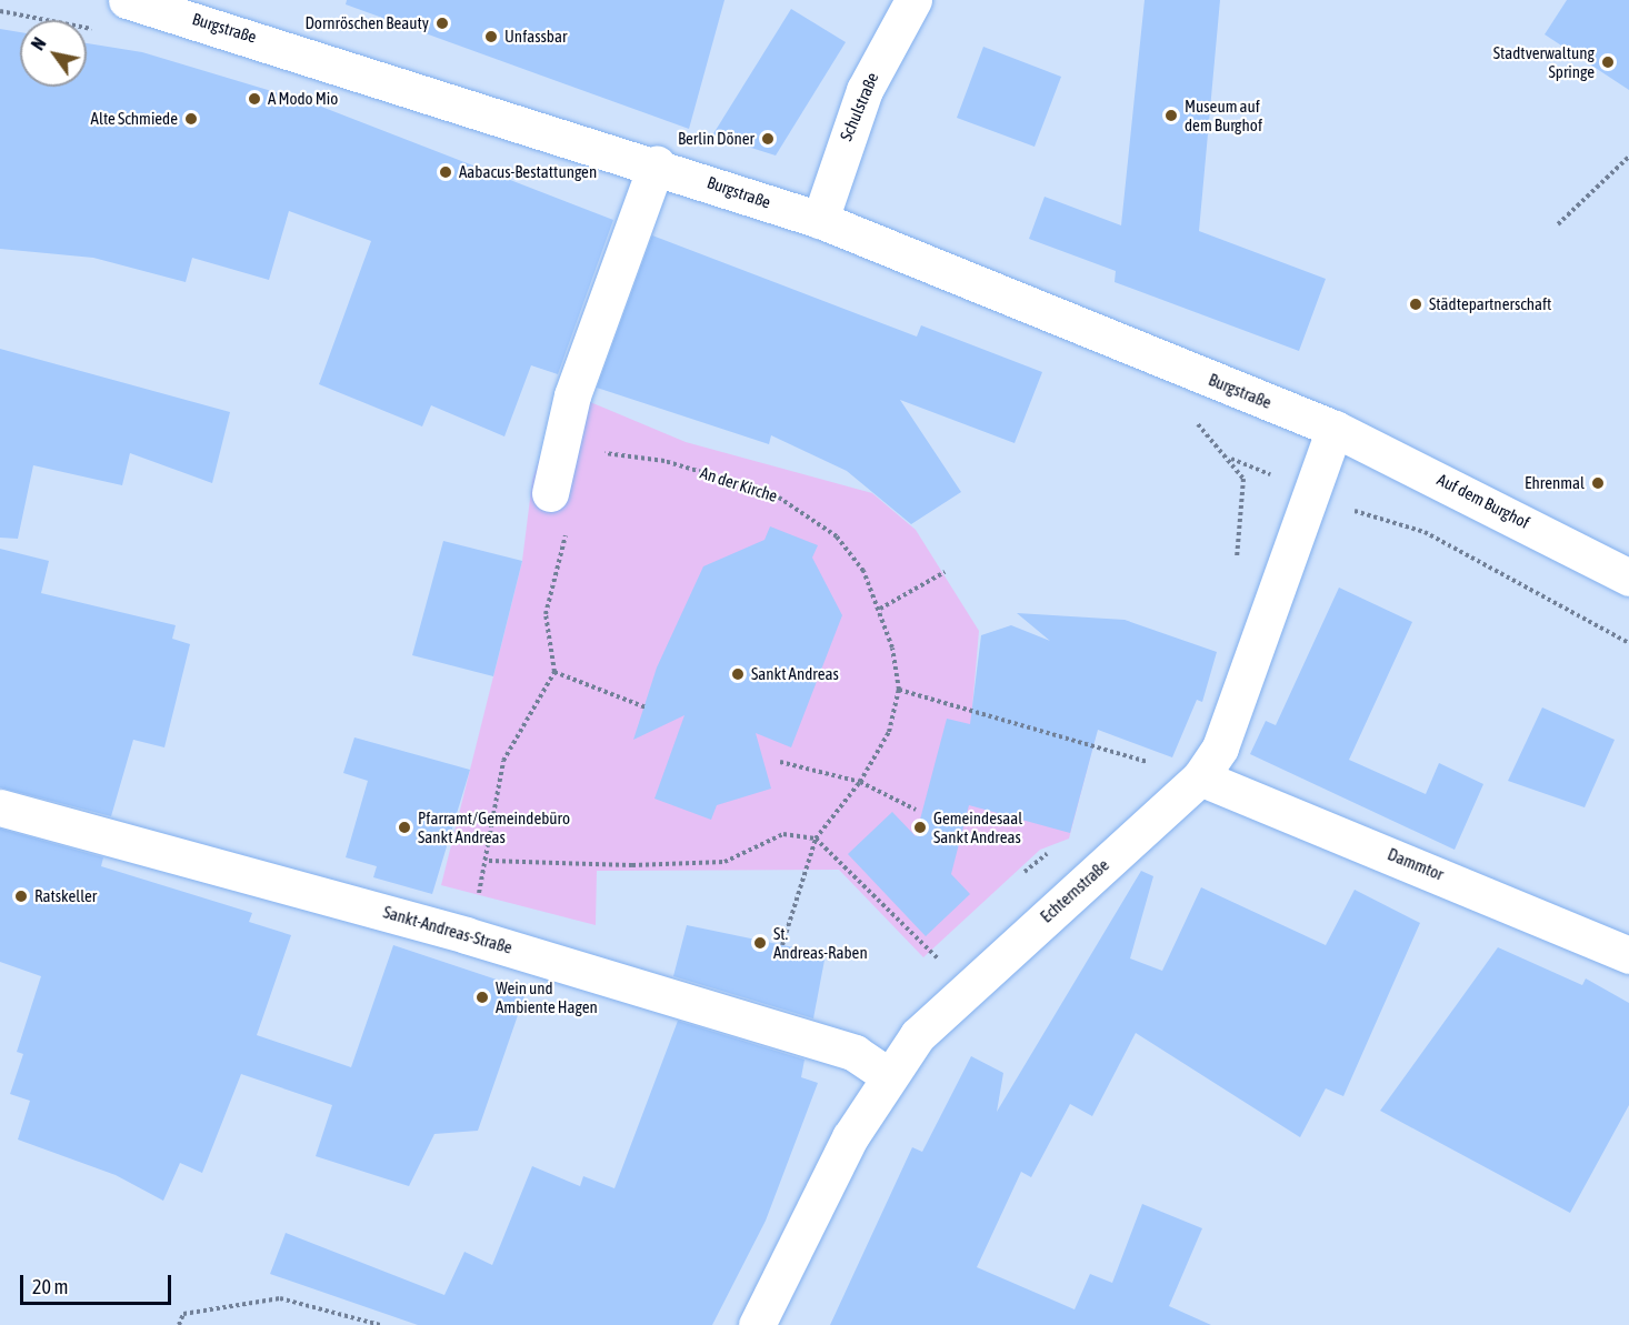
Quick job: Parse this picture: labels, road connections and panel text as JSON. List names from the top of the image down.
{
  "streets": {
    "street": [
      "Burgstraße",
      "Schulstraße",
      "Auf dem Burghof",
      "Dammtor",
      "Echternstraße",
      "Sankt-Andreas-Straße"
    ],
    "path": ["An der Kirche"]
  },
  "crossings": [
    ["Burgstraße", "Schulstraße"],
    ["Burgstraße", "Auf dem Burghof"],
    ["Burgstraße", "Echternstraße"],
    ["Auf dem Burghof", "Echternstraße"],
    ["Dammtor", "Echternstraße"],
    ["Echternstraße", "Sankt-Andreas-Straße"]
  ],
  "places": [
    "Dornröschen Beauty",
    "Unfassbar",
    "Stadtverwaltung Springe",
    "A Modo Mio",
    "Museum auf dem Burghof",
    "Alte Schmiede",
    "Berlin Döner",
    "Aabacus-Bestattungen",
    "Städtepartnerschaft",
    "Ehrenmal",
    "Sankt Andreas",
    "Pfarramt/Gemeindebüro Sankt Andreas",
    "Gemeindesaal Sankt Andreas",
    "Ratskeller",
    "St. Andreas-Raben",
    "Wein und Ambiente Hagen"
  ],
  "scale_bar": "20 m",
  "north": "top left"
}
